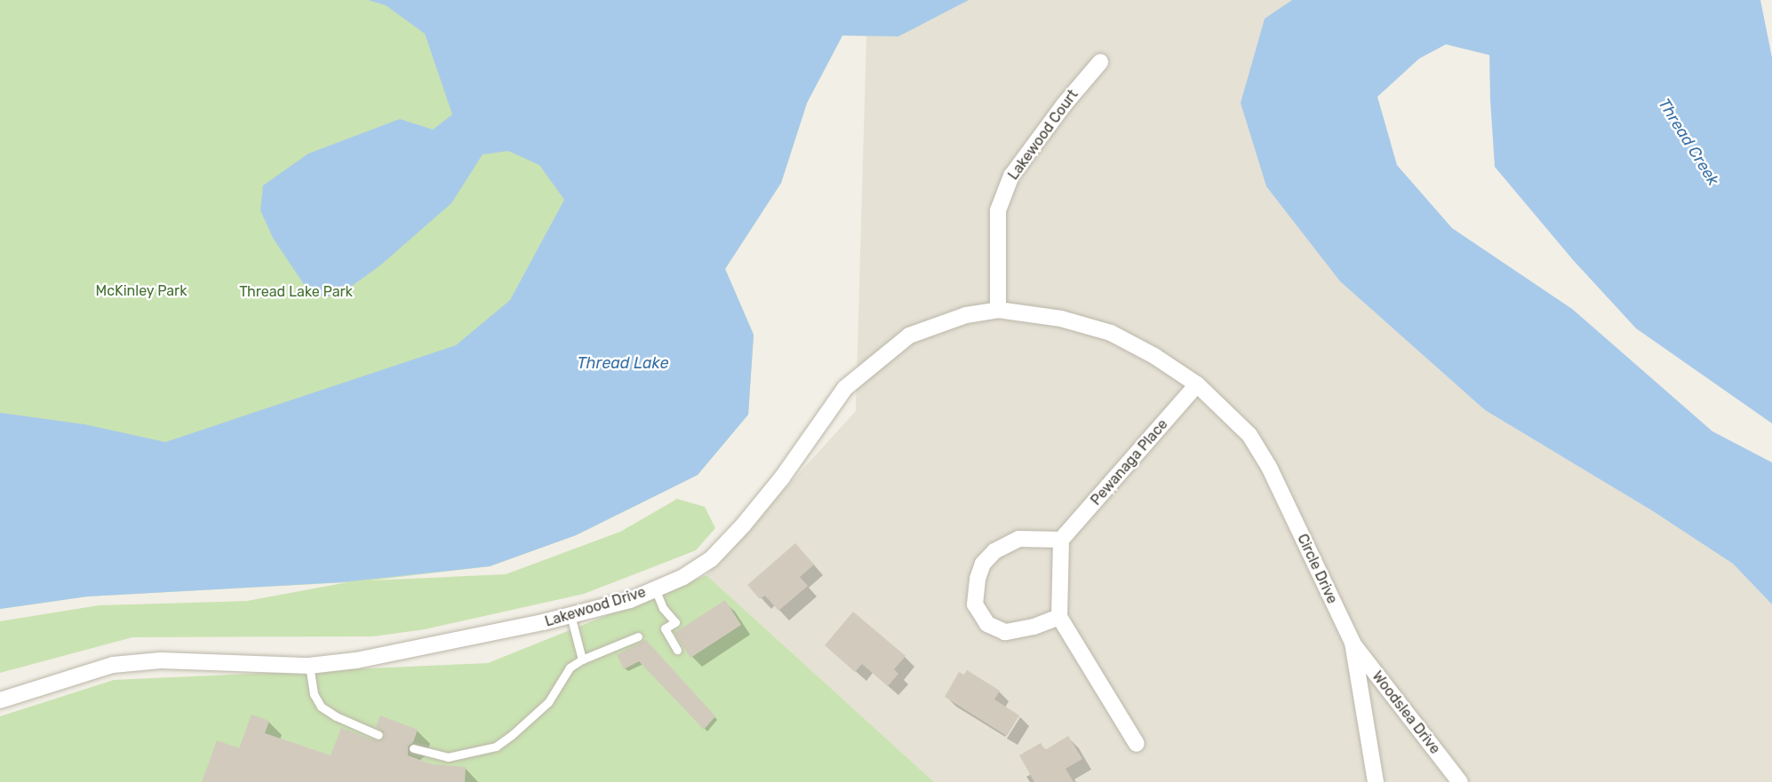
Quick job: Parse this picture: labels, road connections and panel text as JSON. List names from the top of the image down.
{
  "streets": {
    "street": [
      "Lakewood Court",
      "Pewanaga Place",
      "Circle Drive",
      "Lakewood Drive",
      "Woodslea Drive"
    ]
  },
  "crossings": [
    ["Lakewood Court", "Lakewood Drive"],
    ["Pewanaga Place", "Circle Drive"],
    ["Pewanaga Place", "Lakewood Drive"],
    ["Circle Drive", "Lakewood Drive"],
    ["Circle Drive", "Woodslea Drive"]
  ],
  "water": ["Thread Creek", "Thread Lake"],
  "parks": ["McKinley Park", "Thread Lake Park"]
}
